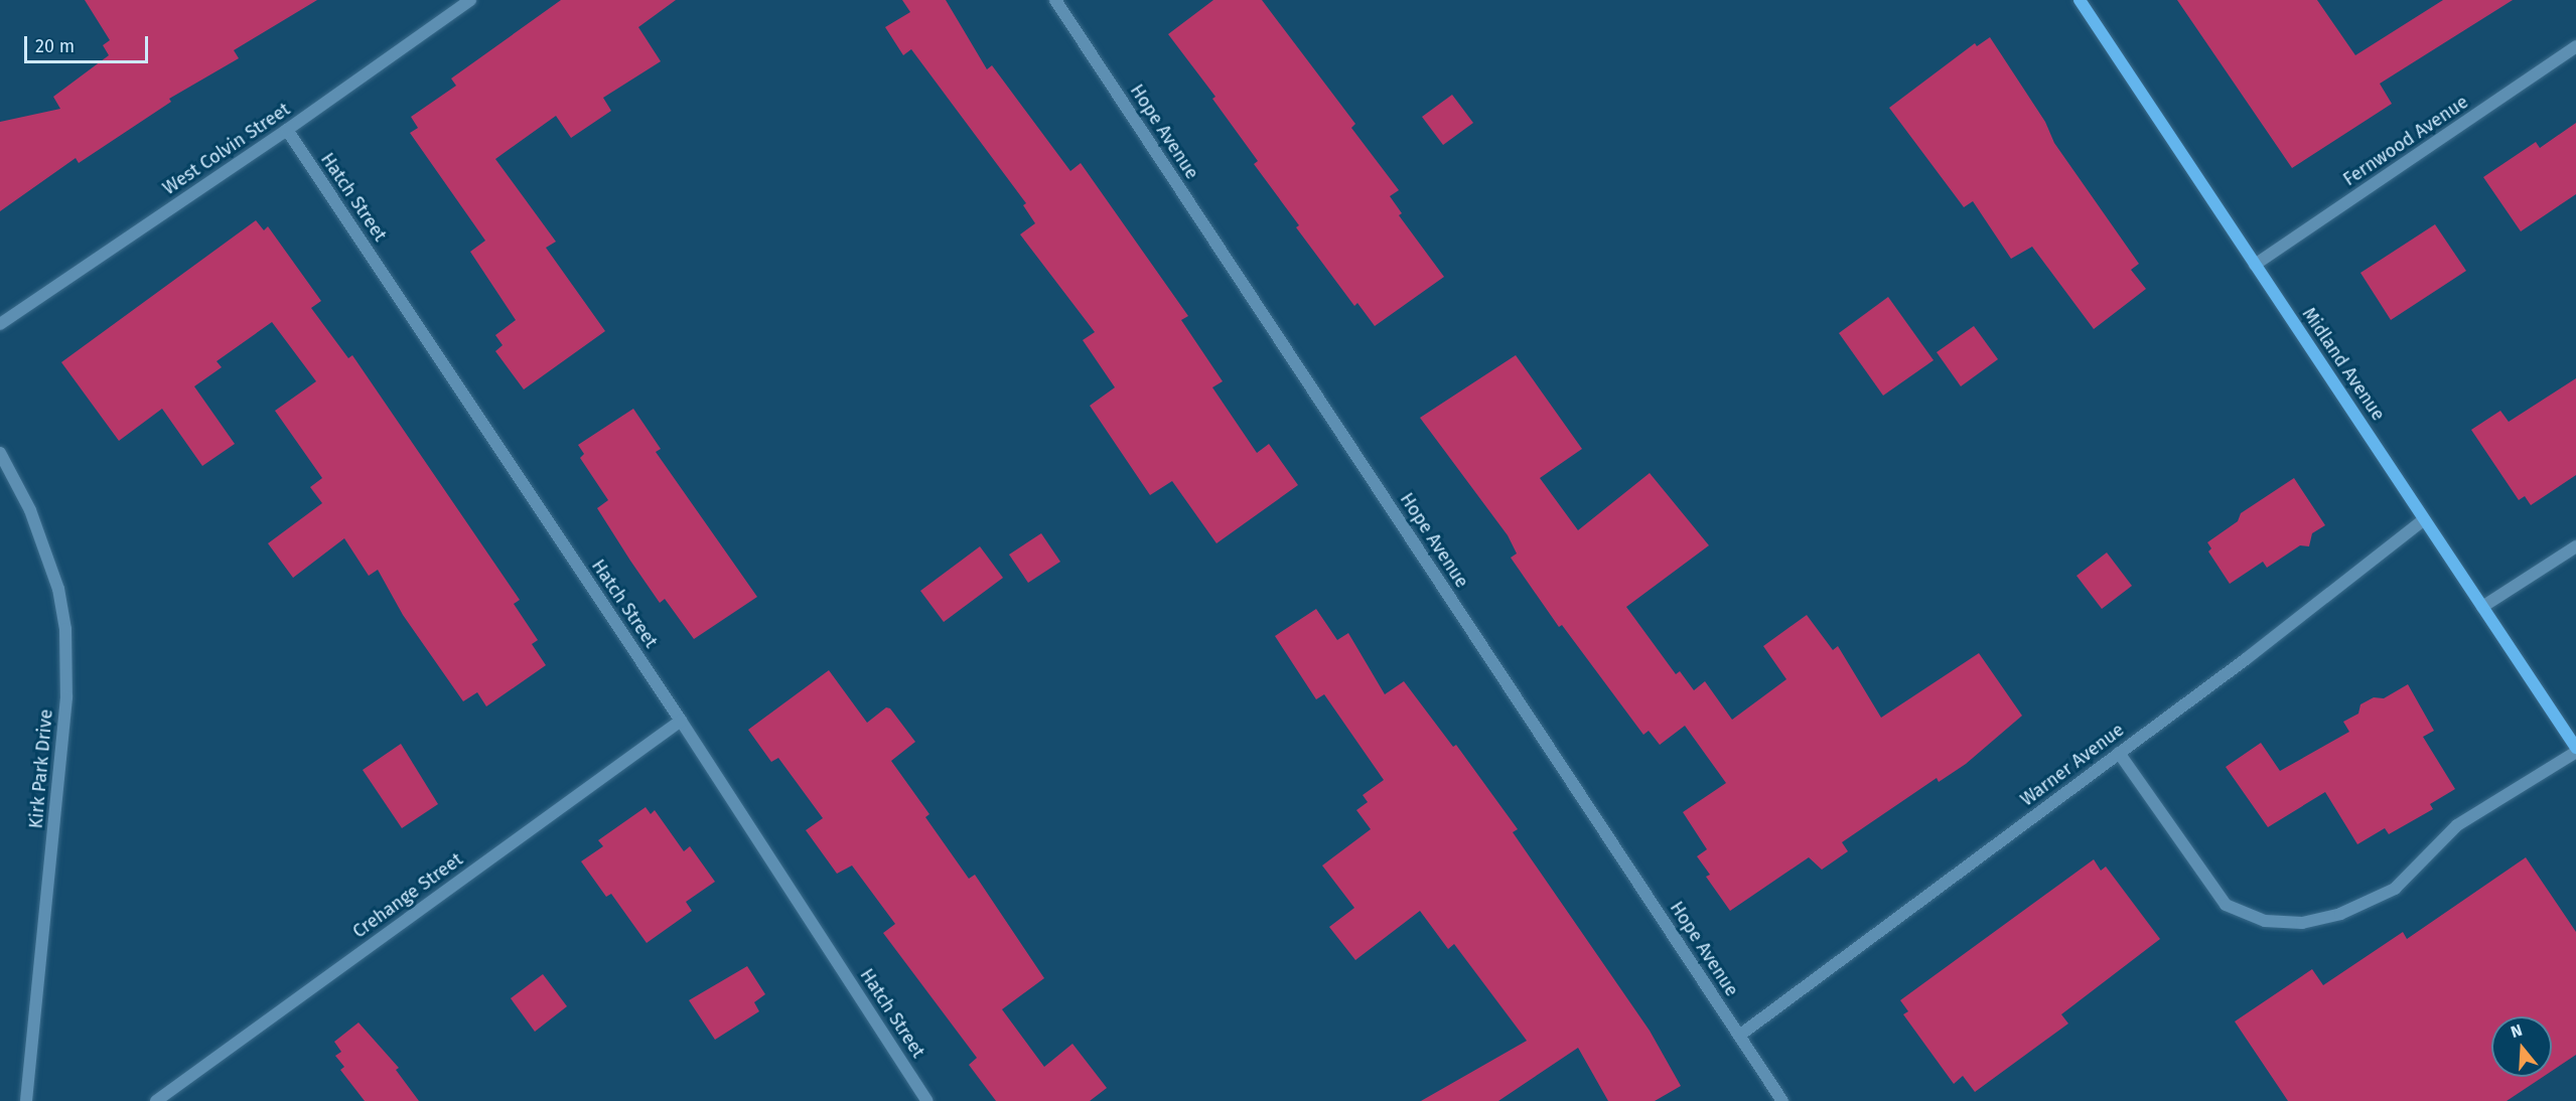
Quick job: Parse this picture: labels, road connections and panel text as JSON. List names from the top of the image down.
{
  "streets": {
    "street": [
      "Hope Avenue",
      "Fernwood Avenue",
      "West Colvin Street",
      "Hatch Street",
      "Midland Avenue",
      "Warner Avenue",
      "Kirk Park Drive",
      "Crehange Street"
    ]
  },
  "crossings": [
    ["Hope Avenue", "Warner Avenue"],
    ["Fernwood Avenue", "Midland Avenue"],
    ["West Colvin Street", "Hatch Street"],
    ["Hatch Street", "Crehange Street"],
    ["Midland Avenue", "Warner Avenue"]
  ],
  "scale_bar": "20 m",
  "north": "top"
}
